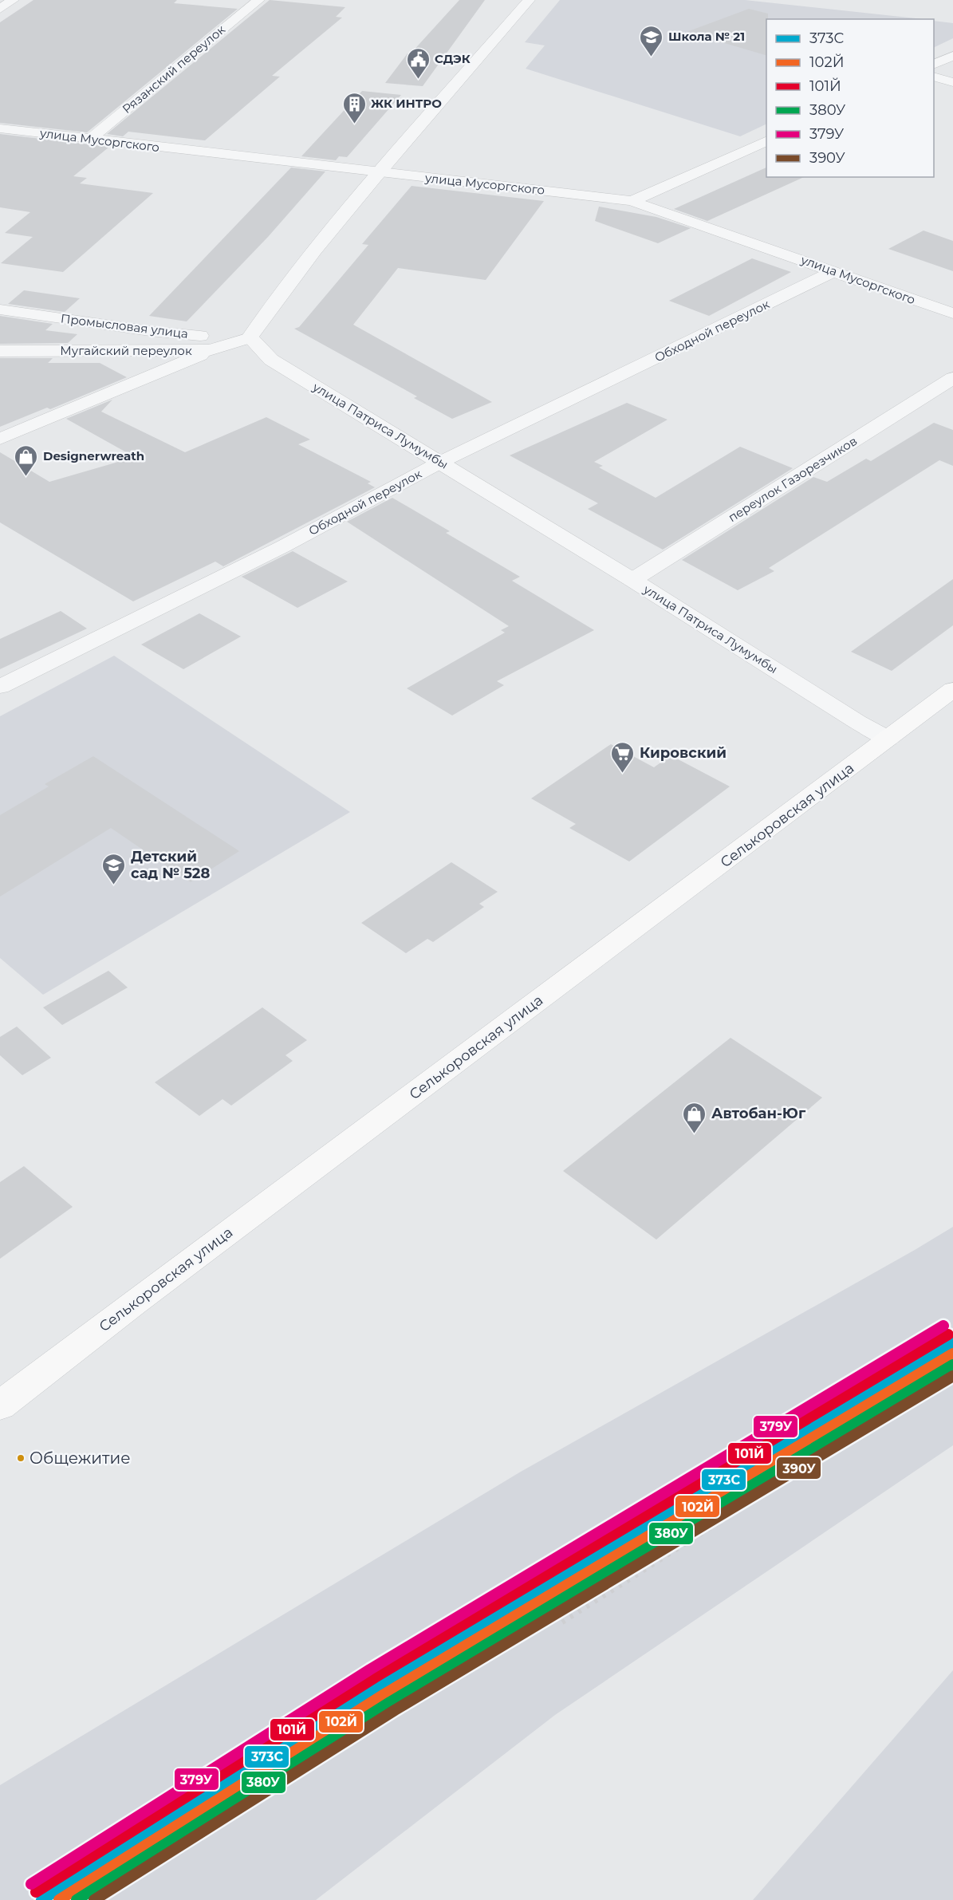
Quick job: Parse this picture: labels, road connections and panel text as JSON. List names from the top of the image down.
{
  "streets": {
    "main road": ["Селькоровская улица"],
    "street": [
      "Рязанский переулок",
      "улица Мусоргского",
      "Промысловая улица",
      "Обходной переулок",
      "Мугайский переулок",
      "улица Патриса Лумумбы",
      "переулок Газорезчиков"
    ]
  },
  "crossings": [
    ["Рязанский переулок", "улица Мусоргского"],
    ["улица Мусоргского", "Обходной переулок"],
    ["Промысловая улица", "Мугайский переулок"],
    ["Промысловая улица", "улица Патриса Лумумбы"],
    ["Обходной переулок", "улица Патриса Лумумбы"],
    ["Мугайский переулок", "улица Патриса Лумумбы"],
    ["улица Патриса Лумумбы", "переулок Газорезчиков"],
    ["улица Патриса Лумумбы", "Селькоровская улица"]
  ],
  "places": {
    "school or university": ["Школа № 21", "Детский сад № 528"],
    "public building": ["СДЭК"],
    "building": ["ЖК ИНТРО"],
    "shop": ["Designerwreath", "Автобан-Юг"],
    "supermarket": ["Кировский"],
    "other": ["Общежитие"]
  },
  "lines": [
    "transit line 379У",
    "transit line 101Й",
    "transit line 373C",
    "transit line 102Й",
    "transit line 380У",
    "transit line 390У"
  ],
  "legend": [
    "373C",
    "102Й",
    "101Й",
    "380У",
    "379У",
    "390У"
  ]
}
